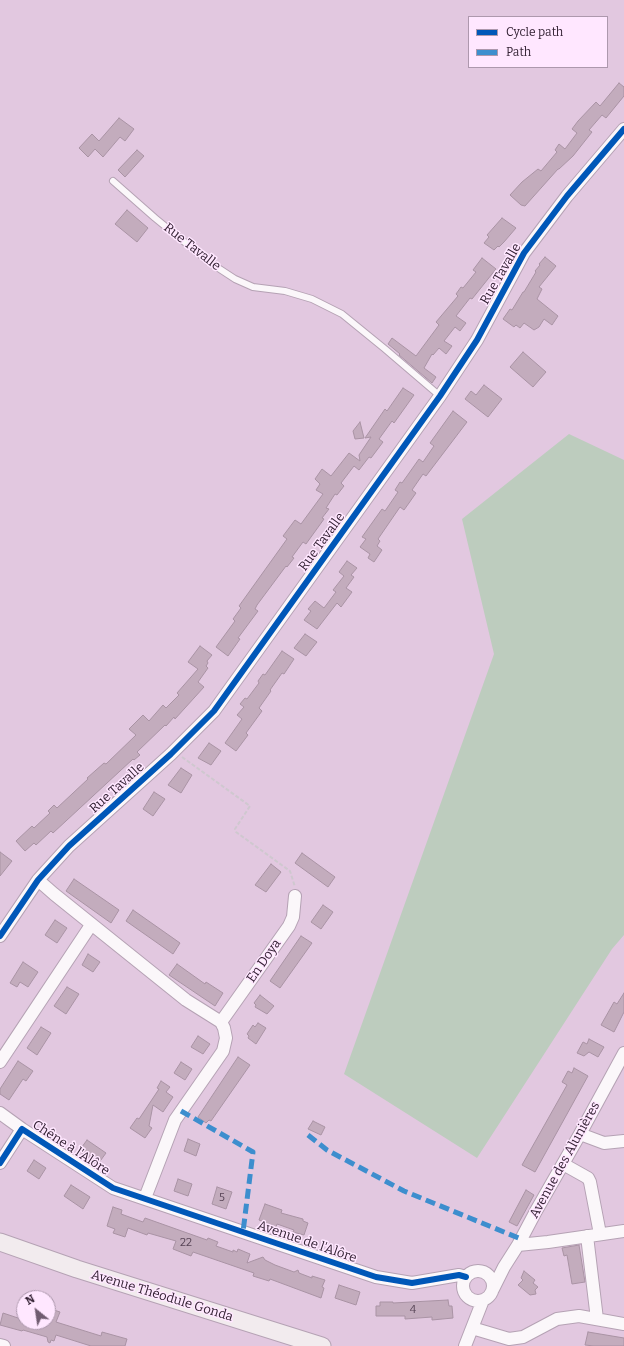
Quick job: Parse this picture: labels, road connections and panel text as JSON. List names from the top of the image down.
{
  "streets": {
    "main road": ["Avenue Théodule Gonda"],
    "street": [
      "Rue Tavalle",
      "En Doya",
      "Chêne à l'Alôre",
      "Avenue des Alunières",
      "Avenue de l'Alôre"
    ]
  },
  "crossings": [
    ["Chêne à l'Alôre", "Avenue de l'Alôre"],
    ["Avenue des Alunières", "Avenue de l'Alôre"]
  ],
  "house_numbers": ["5", "22", "4"],
  "legend": ["Cycle path", "Path"],
  "north": "top left"
}
